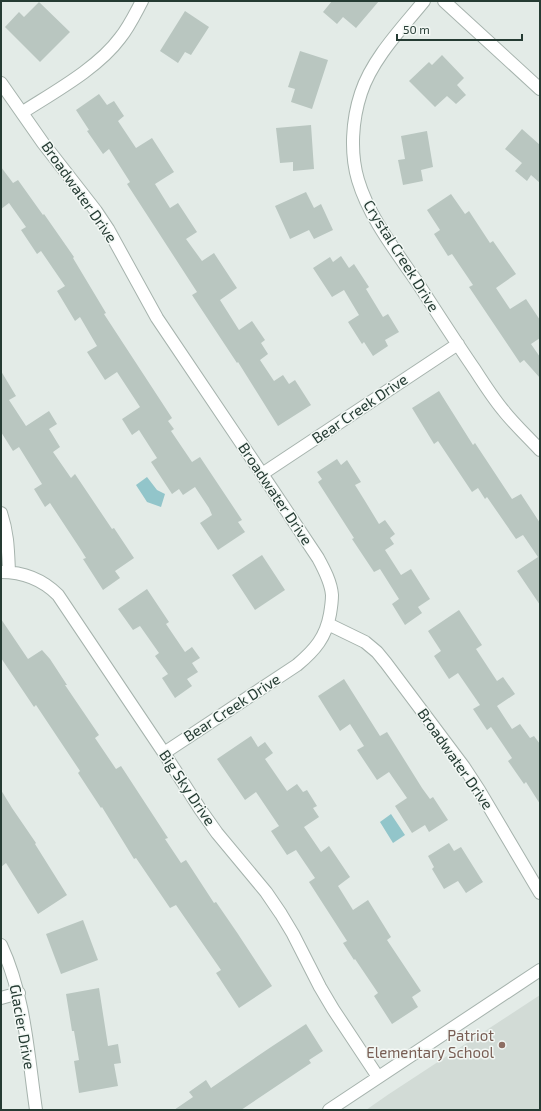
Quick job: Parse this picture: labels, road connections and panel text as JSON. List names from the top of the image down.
{
  "streets": {
    "street": [
      "Broadwater Drive",
      "Crystal Creek Drive",
      "Bear Creek Drive",
      "Big Sky Drive",
      "Glacier Drive"
    ]
  },
  "crossings": [
    ["Broadwater Drive", "Bear Creek Drive"],
    ["Crystal Creek Drive", "Bear Creek Drive"],
    ["Bear Creek Drive", "Big Sky Drive"]
  ],
  "places": ["Patriot Elementary School"],
  "scale_bar": "50 m"
}
